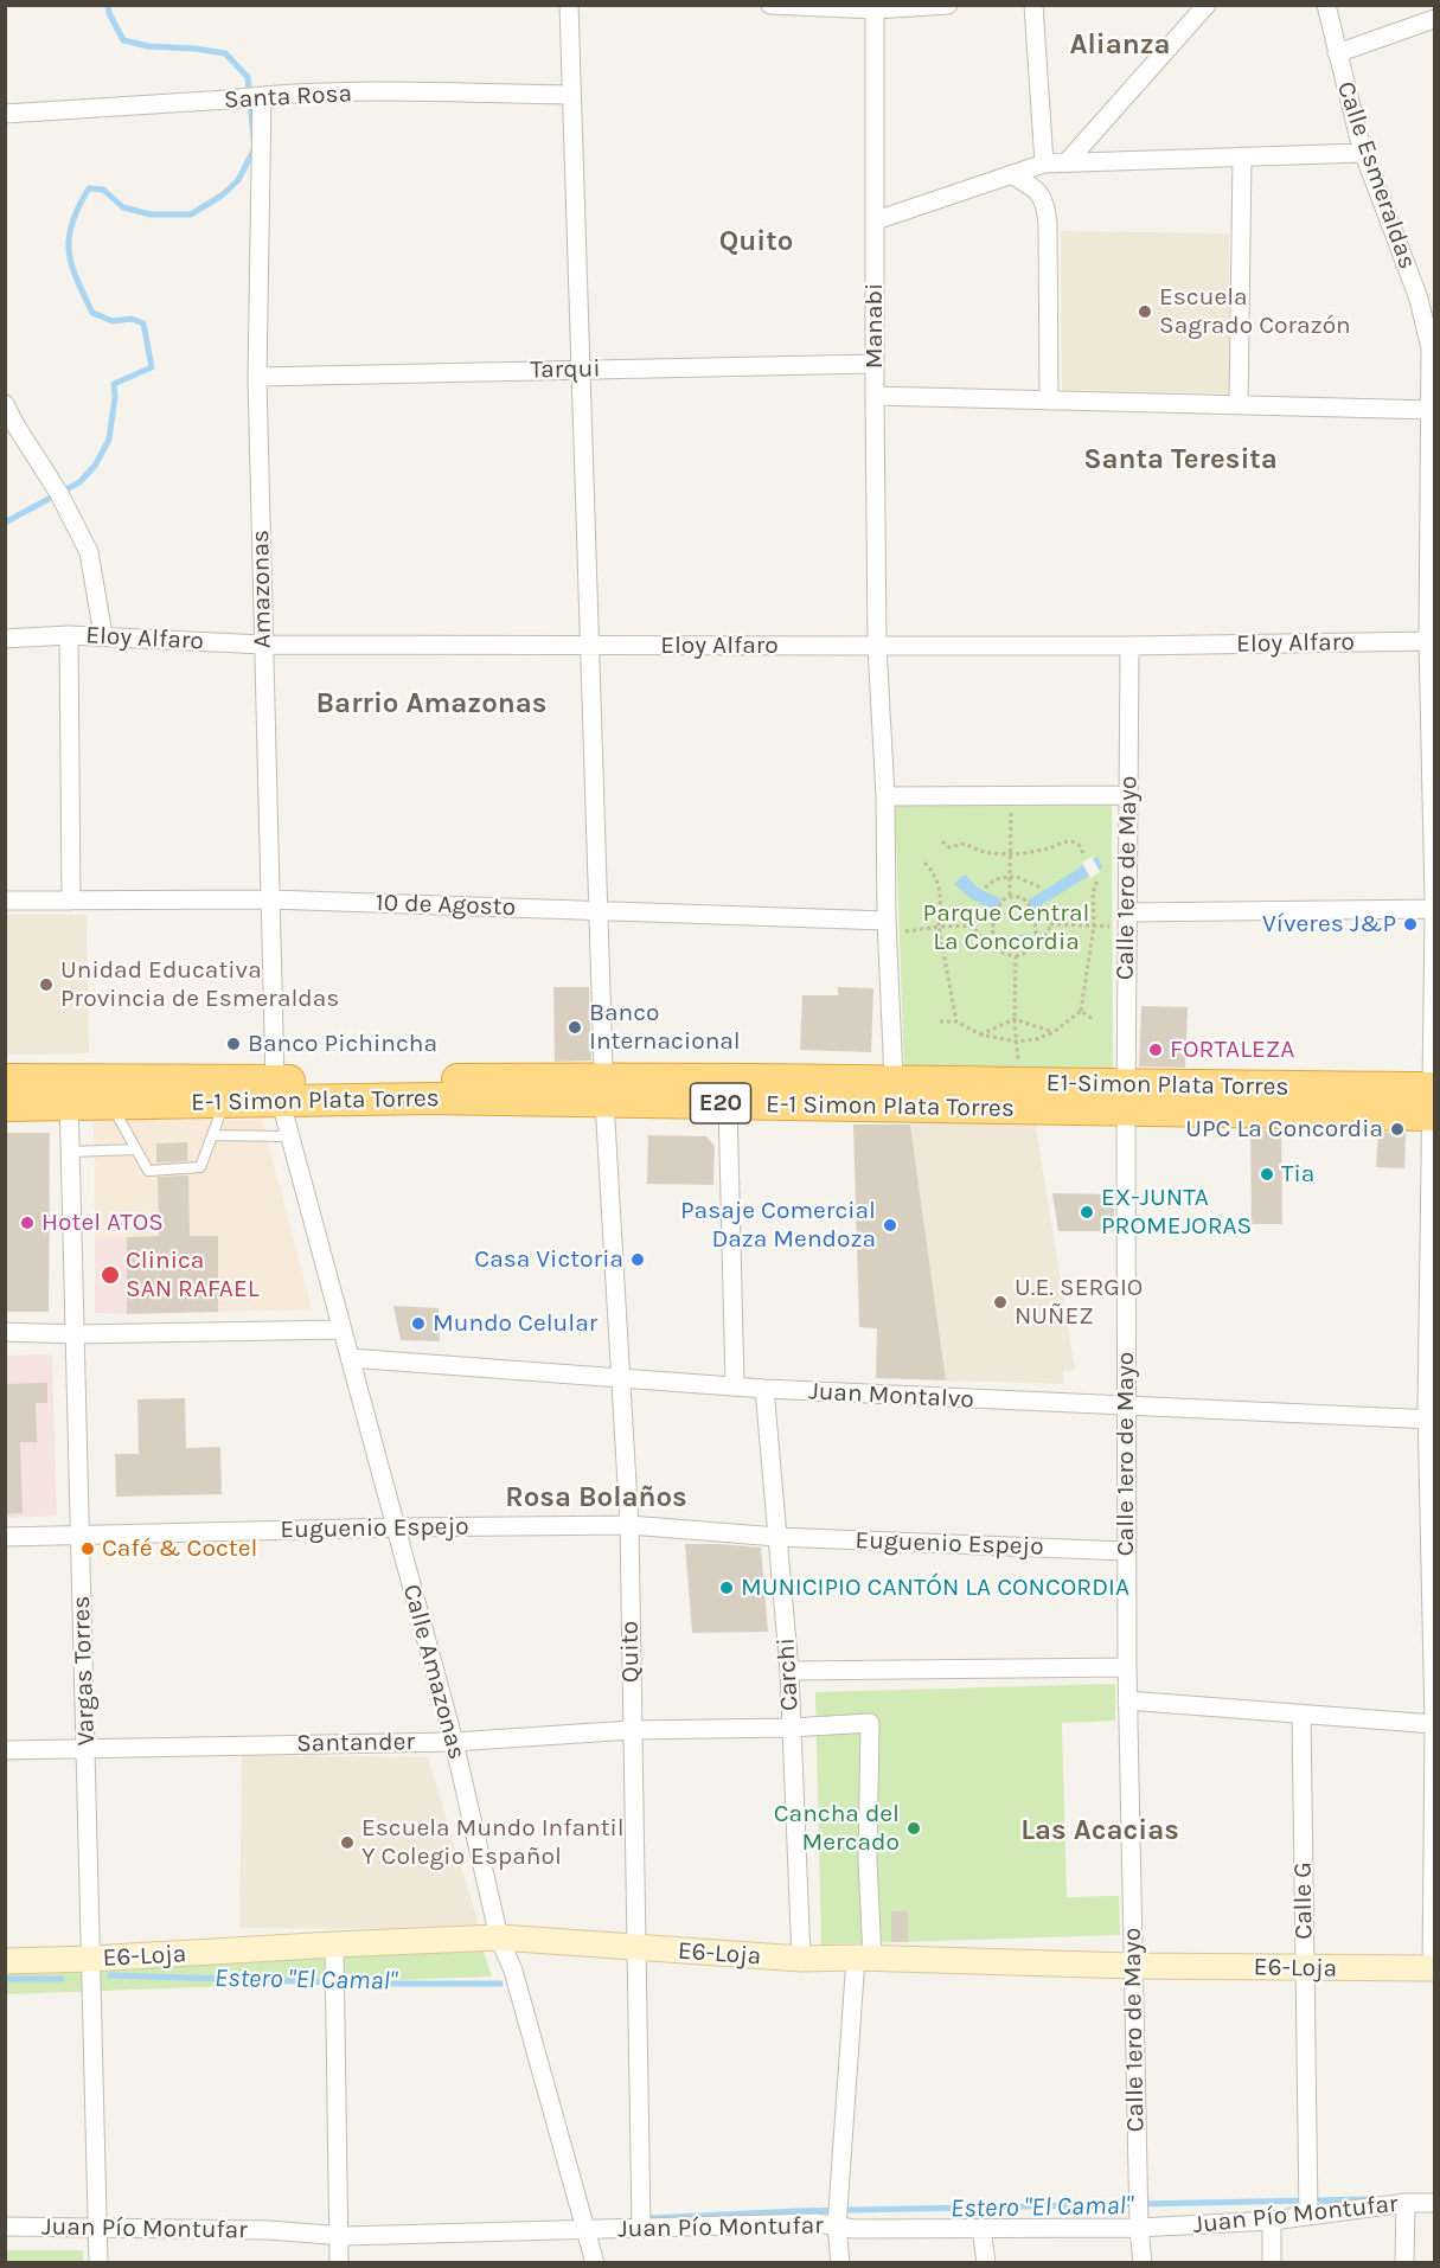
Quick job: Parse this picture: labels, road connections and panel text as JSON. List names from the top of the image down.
{
  "streets": {
    "highway": ["E1-Simon Plata Torres", "E-1 Simon Plata Torres", "E20"],
    "main road": ["E6-Loja"],
    "street": [
      "Santa Rosa",
      "Calle Esmeraldas",
      "Manabi",
      "Tarqui",
      "Amazonas",
      "Eloy Alfaro",
      "Calle 1ero de Mayo",
      "10 de Agosto",
      "Juan Montalvo",
      "Euguenio Espejo",
      "Quito",
      "Vargas Torres",
      "Calle Amazonas",
      "Carchi",
      "Santander",
      "Calle G",
      "Juan Pío Montufar"
    ]
  },
  "crossings": [
    ["Santa Rosa", "Amazonas"],
    ["Santa Rosa", "Quito"],
    ["Calle Esmeraldas", "Eloy Alfaro"],
    ["Manabi", "Tarqui"],
    ["Manabi", "Eloy Alfaro"],
    ["Manabi", "10 de Agosto"],
    ["Manabi", "E1-Simon Plata Torres"],
    ["Tarqui", "Amazonas"],
    ["Tarqui", "Quito"],
    ["Amazonas", "Eloy Alfaro"],
    ["Amazonas", "10 de Agosto"],
    ["Amazonas", "E1-Simon Plata Torres"],
    ["Amazonas", "E-1 Simon Plata Torres"],
    ["Amazonas", "Calle Amazonas"],
    ["Eloy Alfaro", "Calle 1ero de Mayo"],
    ["Eloy Alfaro", "Quito"],
    ["Calle 1ero de Mayo", "E1-Simon Plata Torres"],
    ["Calle 1ero de Mayo", "E-1 Simon Plata Torres"],
    ["Calle 1ero de Mayo", "Juan Montalvo"],
    ["Calle 1ero de Mayo", "Euguenio Espejo"],
    ["Calle 1ero de Mayo", "E6-Loja"],
    ["Calle 1ero de Mayo", "Juan Pío Montufar"],
    ["10 de Agosto", "Quito"],
    ["E1-Simon Plata Torres", "E-1 Simon Plata Torres"],
    ["E1-Simon Plata Torres", "Quito"],
    ["E1-Simon Plata Torres", "Vargas Torres"],
    ["E1-Simon Plata Torres", "Calle Amazonas"],
    ["E-1 Simon Plata Torres", "Quito"],
    ["E-1 Simon Plata Torres", "Vargas Torres"],
    ["E-1 Simon Plata Torres", "Calle Amazonas"],
    ["Juan Montalvo", "Quito"],
    ["Juan Montalvo", "Calle Amazonas"],
    ["Juan Montalvo", "Carchi"],
    ["Euguenio Espejo", "Quito"],
    ["Euguenio Espejo", "Vargas Torres"],
    ["Euguenio Espejo", "Calle Amazonas"],
    ["Euguenio Espejo", "Carchi"],
    ["Quito", "Santander"],
    ["Quito", "E6-Loja"],
    ["Quito", "Juan Pío Montufar"],
    ["Vargas Torres", "Santander"],
    ["Vargas Torres", "E6-Loja"],
    ["Vargas Torres", "Juan Pío Montufar"],
    ["Calle Amazonas", "Santander"],
    ["Calle Amazonas", "E6-Loja"],
    ["Calle Amazonas", "Juan Pío Montufar"],
    ["Carchi", "Santander"],
    ["Carchi", "E6-Loja"],
    ["Santander", "E6-Loja"],
    ["Calle G", "E6-Loja"],
    ["Calle G", "Juan Pío Montufar"]
  ],
  "districts": [
    "Alianza",
    "Quito",
    "Santa Teresita",
    "Barrio Amazonas",
    "Rosa Bolaños",
    "Las Acacias"
  ],
  "water": ["Estero \"El Camal\""],
  "parks": ["Parque Central La Concordia"],
  "places": [
    "Escuela Sagrado Corazón",
    "Víveres J&P",
    "Unidad Educativa Provincia de Esmeraldas",
    "Banco Internacional",
    "Banco Pichincha",
    "FORTALEZA",
    "UPC La Concordia",
    "Tia",
    "EX-JUNTA PROMEJORAS",
    "Hotel ATOS",
    "Pasaje Comercial Daza Mendoza",
    "Casa Victoria",
    "Clinica SAN RAFAEL",
    "U.E. SERGIO NUÑEZ",
    "Mundo Celular",
    "Café & Coctel",
    "MUNICIPIO CANTÓN LA CONCORDIA",
    "Cancha del Mercado",
    "Escuela Mundo Infantil Y Colegio Español"
  ]
}
